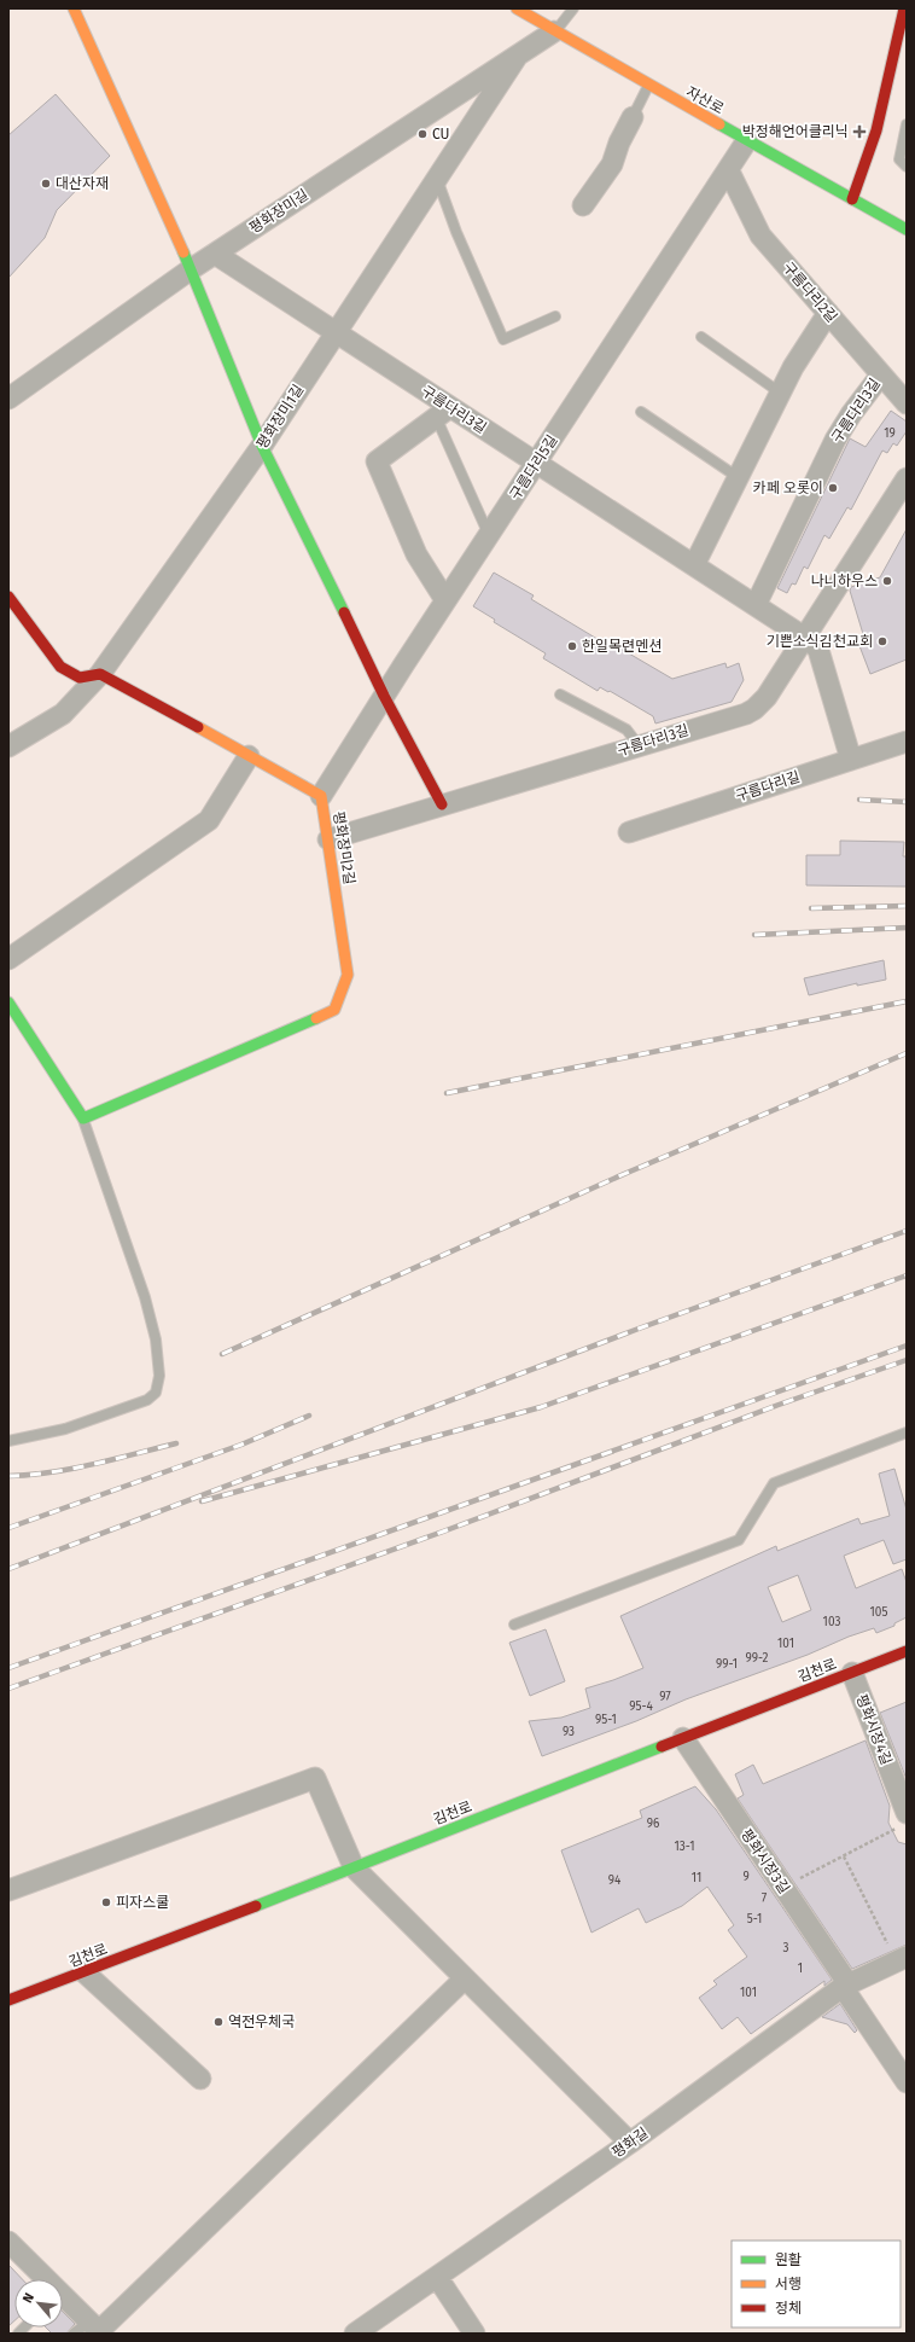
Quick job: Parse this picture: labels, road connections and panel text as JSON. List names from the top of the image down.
{
  "streets": {
    "street": [
      "자산로",
      "평화장미길",
      "구름다리2길",
      "구름다리3길",
      "평화장미1길",
      "구름다리5길",
      "구름다리길",
      "평화장미2길",
      "김천로",
      "평화시장4길",
      "평화시장3길",
      "평화길"
    ]
  },
  "crossings": [
    ["자산로", "평화장미길"],
    ["자산로", "구름다리5길"],
    ["평화장미길", "구름다리3길"],
    ["평화장미길", "평화장미1길"],
    ["구름다리2길", "구름다리3길"],
    ["구름다리2길", "구름다리5길"],
    ["구름다리3길", "평화장미1길"],
    ["구름다리3길", "구름다리5길"],
    ["구름다리3길", "구름다리길"],
    ["구름다리3길", "평화장미2길"],
    ["평화장미1길", "평화장미2길"],
    ["구름다리5길", "평화장미2길"],
    ["김천로", "평화시장4길"],
    ["김천로", "평화시장3길"],
    ["평화시장3길", "평화길"]
  ],
  "places": {
    "health": ["박정해언어클리닉"],
    "other": [
      "CU",
      "대산자재",
      "카페 오롯이",
      "나니하우스",
      "기쁜소식김천교회",
      "한일목련멘션",
      "피자스쿨",
      "역전우체국"
    ]
  },
  "house_numbers": [
    "19",
    "105",
    "103",
    "101",
    "99-2",
    "99-1",
    "97",
    "95-4",
    "95-1",
    "93",
    "96",
    "13-1",
    "9",
    "11",
    "94",
    "7",
    "5-1",
    "3",
    "1",
    "101"
  ],
  "legend": ["원활", "서행", "정체"],
  "north": "top left"
}
